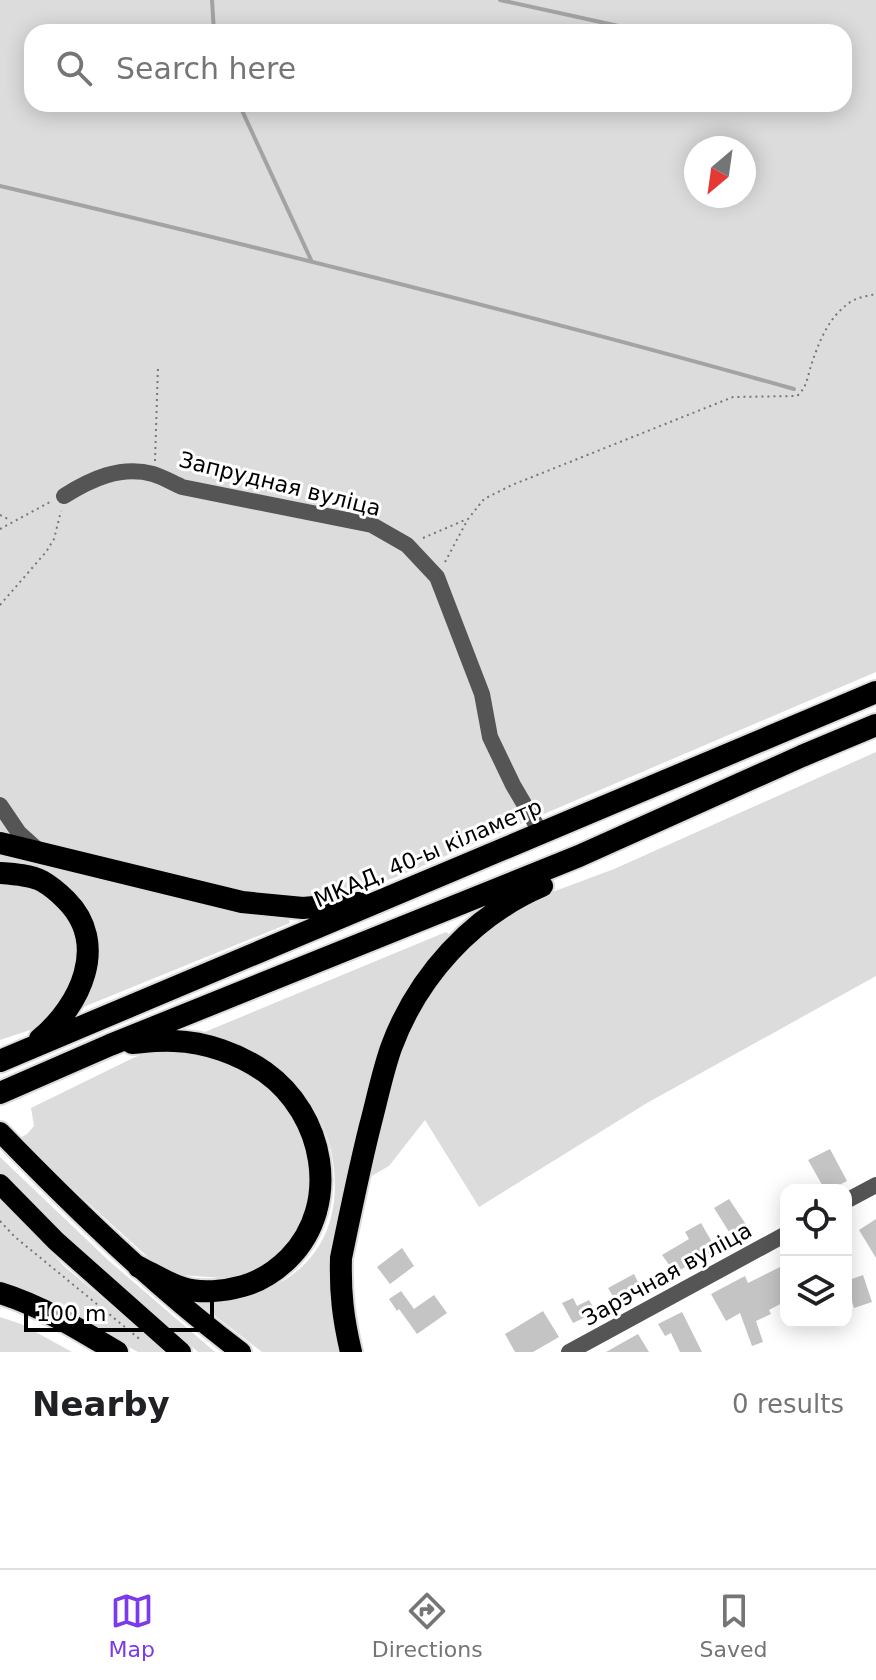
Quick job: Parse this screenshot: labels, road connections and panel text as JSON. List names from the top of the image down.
{
  "streets": {
    "highway": ["МКАД, 40-ы кіламетр"],
    "street": ["Запрудная вуліца", "Зарэчная вуліца"]
  },
  "crossings": [
    ["Запрудная вуліца", "МКАД, 40-ы кіламетр"]
  ],
  "scale_bar": "100 m",
  "north": "bottom left",
  "page": {
    "search": "Search here",
    "scale": "100 m",
    "heading": ["Nearby", "0 results"],
    "nav": ["Map", "Directions", "Saved"]
  }
}
